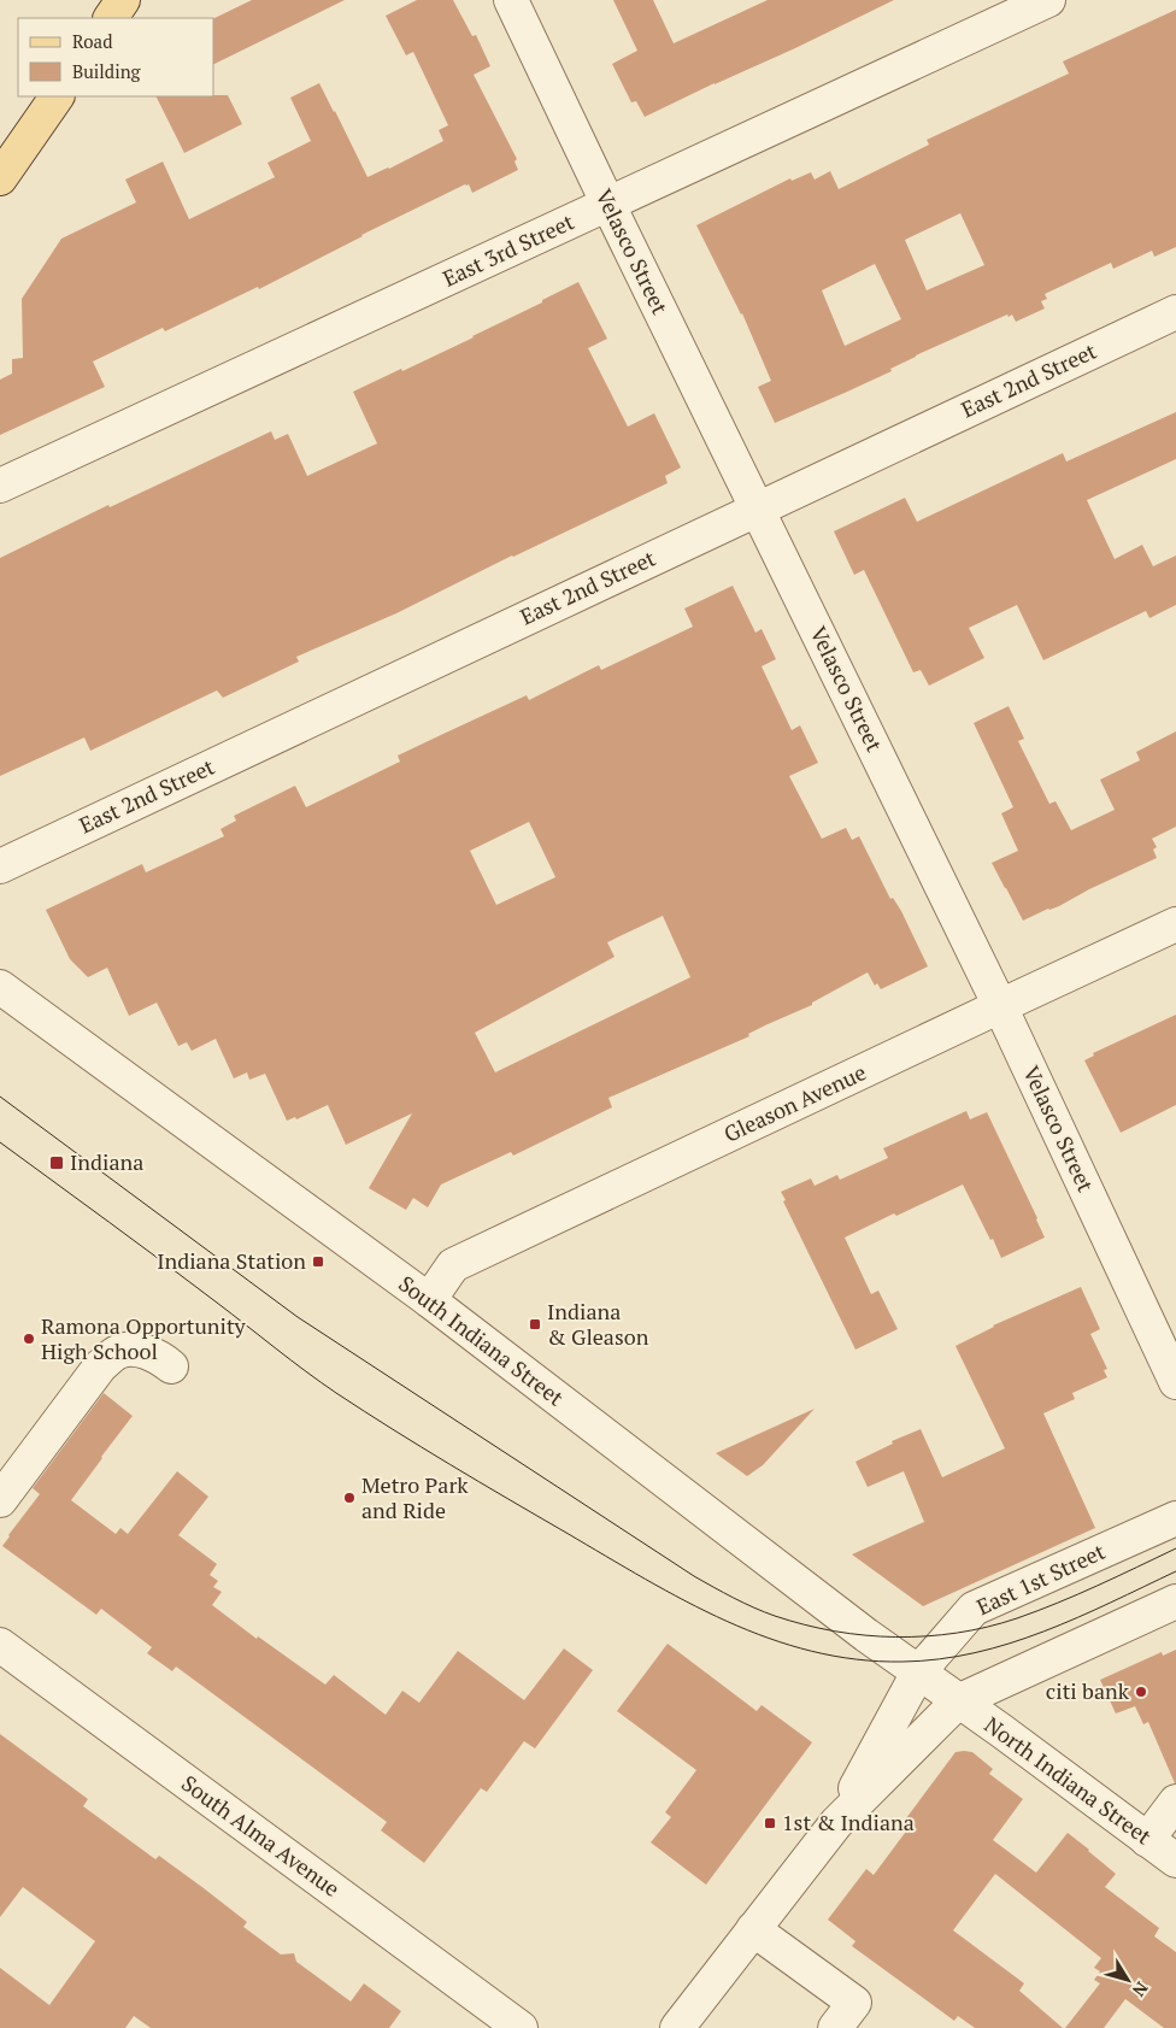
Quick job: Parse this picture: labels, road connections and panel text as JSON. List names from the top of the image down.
{
  "streets": {
    "street": [
      "East 3rd Street",
      "Velasco Street",
      "East 2nd Street",
      "Gleason Avenue",
      "South Indiana Street",
      "East 1st Street",
      "North Indiana Street",
      "South Alma Avenue"
    ]
  },
  "crossings": [
    ["East 3rd Street", "Velasco Street"],
    ["Velasco Street", "East 2nd Street"],
    ["Velasco Street", "Gleason Avenue"],
    ["Gleason Avenue", "South Indiana Street"],
    ["South Indiana Street", "East 1st Street"],
    ["South Indiana Street", "North Indiana Street"],
    ["East 1st Street", "North Indiana Street"]
  ],
  "places": {
    "transit": [
      "Indiana",
      "Indiana Station",
      "Indiana & Gleason",
      "1st & Indiana"
    ],
    "other": ["Ramona Opportunity High School", "Metro Park and Ride", "citi bank"]
  },
  "legend": ["Road", "Building"],
  "north": "bottom right"
}
